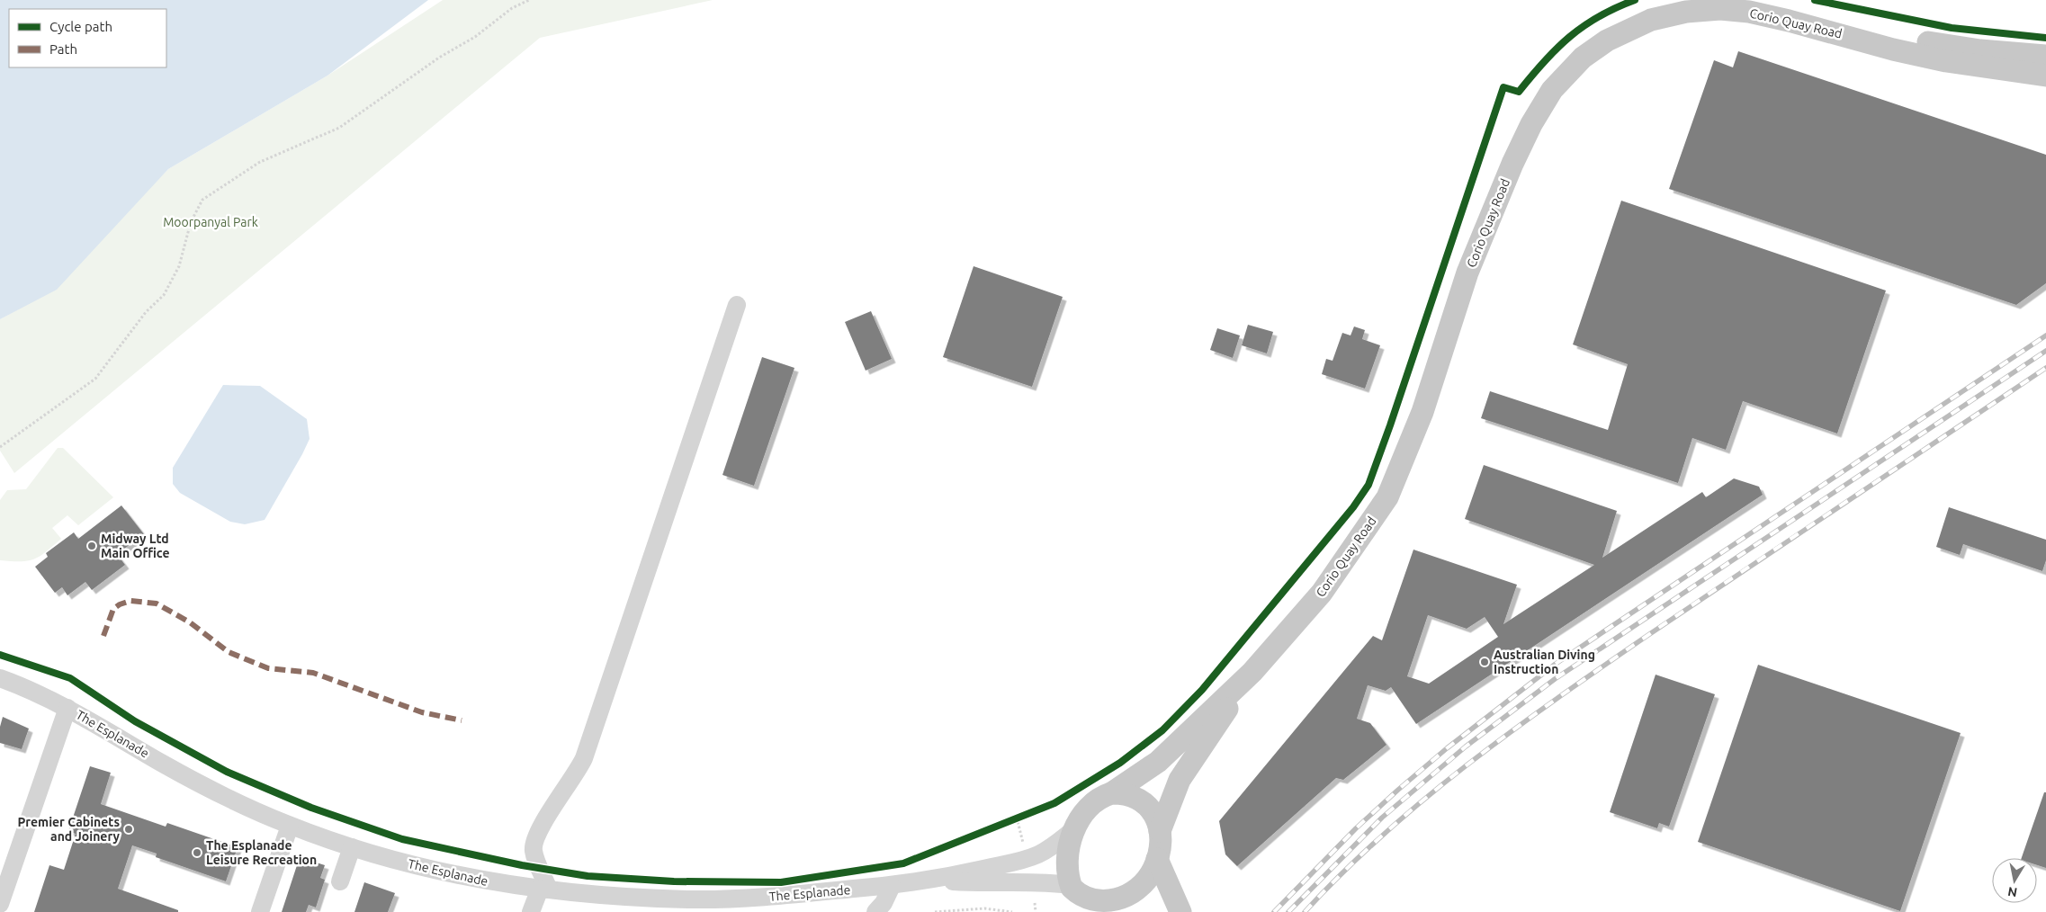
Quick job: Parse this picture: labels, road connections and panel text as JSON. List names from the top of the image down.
{
  "streets": {
    "main road": ["Corio Quay Road"],
    "street": ["The Esplanade"]
  },
  "crossings": [
    ["Corio Quay Road", "The Esplanade"]
  ],
  "parks": ["Moorpanyal Park"],
  "places": [
    "Midway Ltd Main Office",
    "Australian Diving Instruction",
    "Premier Cabinets and Joinery",
    "The Esplanade Leisure Recreation"
  ],
  "legend": ["Cycle path", "Path"],
  "north": "bottom"
}
